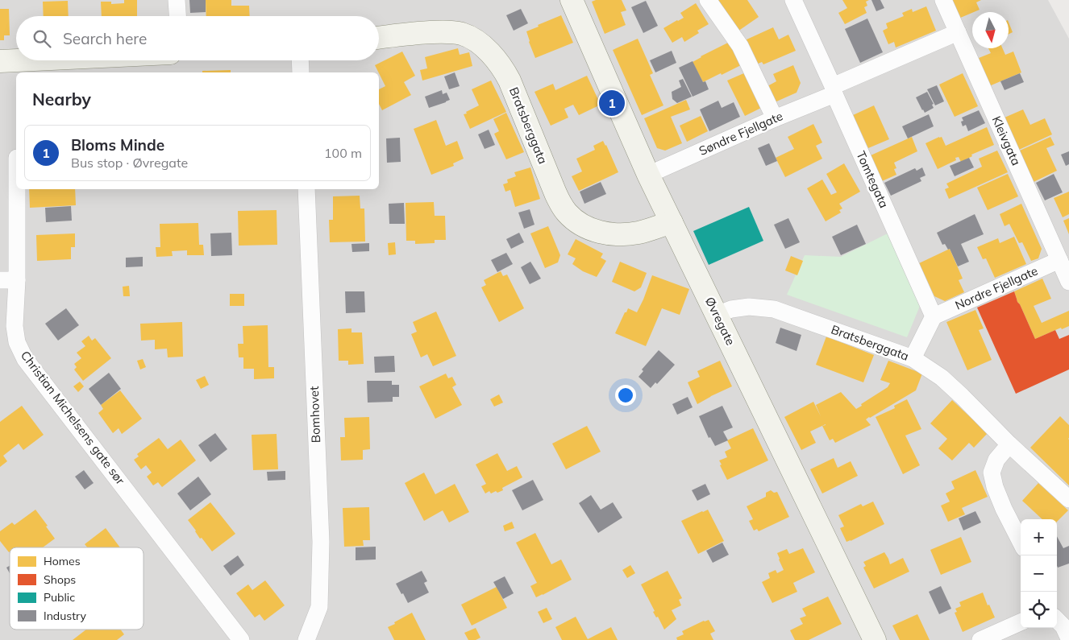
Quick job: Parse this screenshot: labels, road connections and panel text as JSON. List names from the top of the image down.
{
  "streets": {
    "street": [
      "Bratsberggata",
      "Søndre Fjellgate",
      "Kleivgata",
      "Tomtegata",
      "Nordre Fjellgate",
      "Øvregate",
      "Bomhovet",
      "Christian Michelsens gate sør"
    ]
  },
  "crossings": [
    ["Bratsberggata", "Øvregate"],
    ["Søndre Fjellgate", "Kleivgata"],
    ["Søndre Fjellgate", "Tomtegata"],
    ["Søndre Fjellgate", "Øvregate"],
    ["Kleivgata", "Nordre Fjellgate"],
    ["Tomtegata", "Nordre Fjellgate"]
  ],
  "legend": [
    "Homes",
    "Shops",
    "Public",
    "Industry"
  ],
  "north": "bottom",
  "page": {
    "search": "Search here",
    "heading": "Nearby",
    "pins": "1",
    "list": [
      {
        "mark": "1",
        "name": "Bloms Minde",
        "note": "Bus stop · Øvregate",
        "value": "100 m"
      }
    ],
    "map_buttons": ["+", "−"]
  }
}
